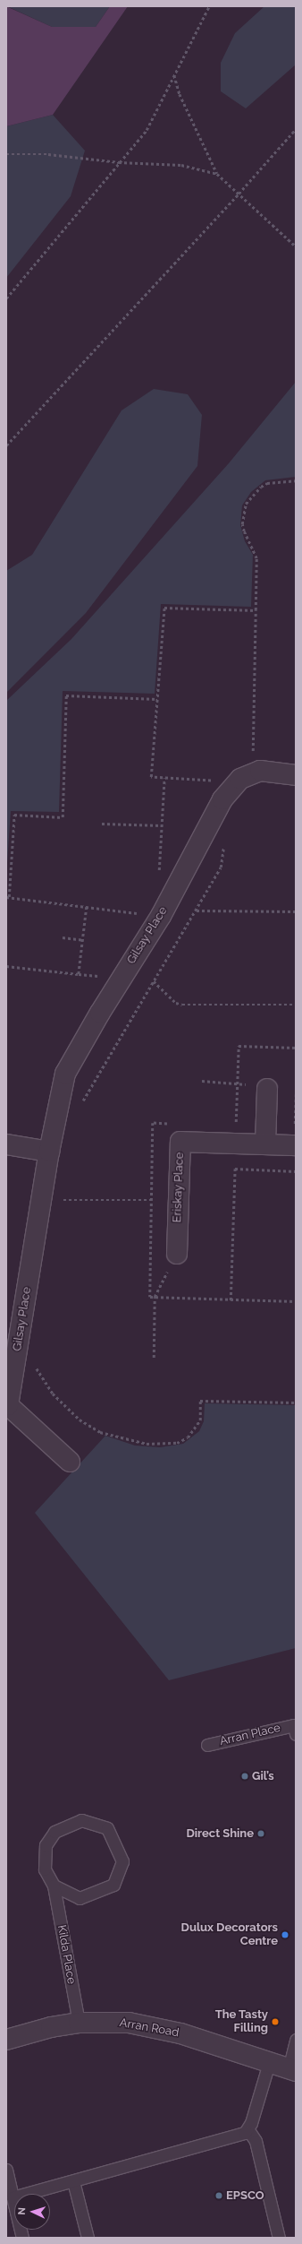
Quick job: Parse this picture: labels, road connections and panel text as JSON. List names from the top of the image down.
{
  "streets": {
    "street": ["Gilsay Place", "Eriskay Place", "Arran Road"],
    "lane": ["Arran Place", "Kilda Place"]
  },
  "crossings": [
    ["Kilda Place", "Arran Road"]
  ],
  "places": [
    "Gil’s",
    "Direct Shine",
    "Dulux Decorators Centre",
    "The Tasty Filling",
    "EPSCO"
  ],
  "north": "left"
}
